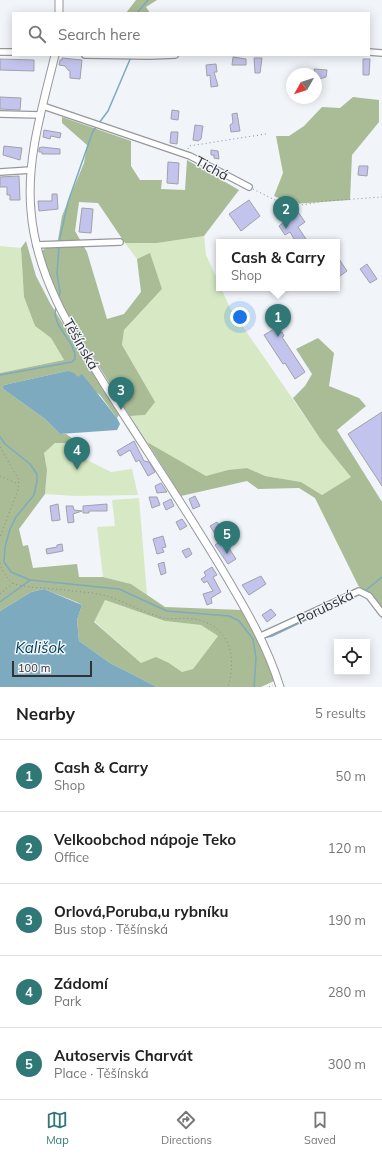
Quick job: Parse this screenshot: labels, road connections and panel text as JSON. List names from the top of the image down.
{
  "streets": {
    "main road": ["Těšínská"],
    "street": ["Tichá", "Porubská"]
  },
  "crossings": [
    ["Tichá", "Těšínská"],
    ["Těšínská", "Porubská"]
  ],
  "water": ["Kališok"],
  "scale_bar": "100 m",
  "north": "bottom left",
  "page": {
    "search": "Search here",
    "pins": [
      "2",
      "1",
      "3",
      "4",
      "5"
    ],
    "popup": ["Cash & Carry", "Shop"],
    "scale": "100 m",
    "heading": ["Nearby", "5 results"],
    "list": [
      {
        "mark": "1",
        "name": "Cash & Carry",
        "note": "Shop",
        "value": "50 m"
      },
      {
        "mark": "2",
        "name": "Velkoobchod nápoje Teko",
        "note": "Office",
        "value": "120 m"
      },
      {
        "mark": "3",
        "name": "Orlová,Poruba,u rybníku",
        "note": "Bus stop · Těšínská",
        "value": "190 m"
      },
      {
        "mark": "4",
        "name": "Zádomí",
        "note": "Park",
        "value": "280 m"
      },
      {
        "mark": "5",
        "name": "Autoservis Charvát",
        "note": "Place · Těšínská",
        "value": "300 m"
      }
    ],
    "nav": ["Map", "Directions", "Saved"]
  }
}
